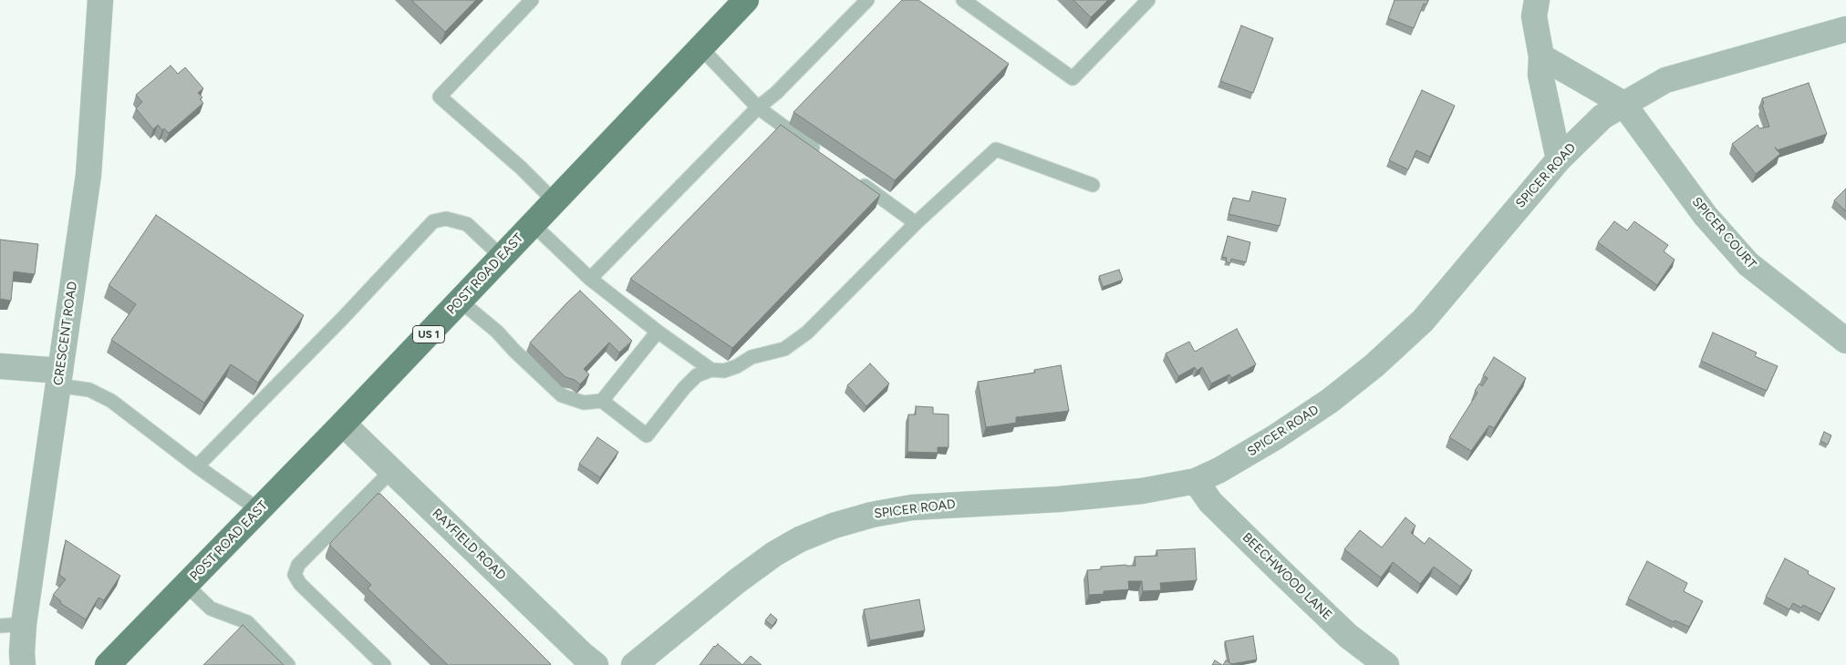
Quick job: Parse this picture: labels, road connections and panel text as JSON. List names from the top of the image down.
{
  "streets": {
    "main road": ["POST ROAD EAST", "US 1"],
    "street": [
      "SPICER ROAD",
      "SPICER COURT",
      "CRESCENT ROAD",
      "RAYFIELD ROAD",
      "BEECHWOOD LANE"
    ]
  },
  "crossings": [
    ["SPICER ROAD", "SPICER COURT"],
    ["SPICER ROAD", "BEECHWOOD LANE"],
    ["POST ROAD EAST", "RAYFIELD ROAD"]
  ]
}
